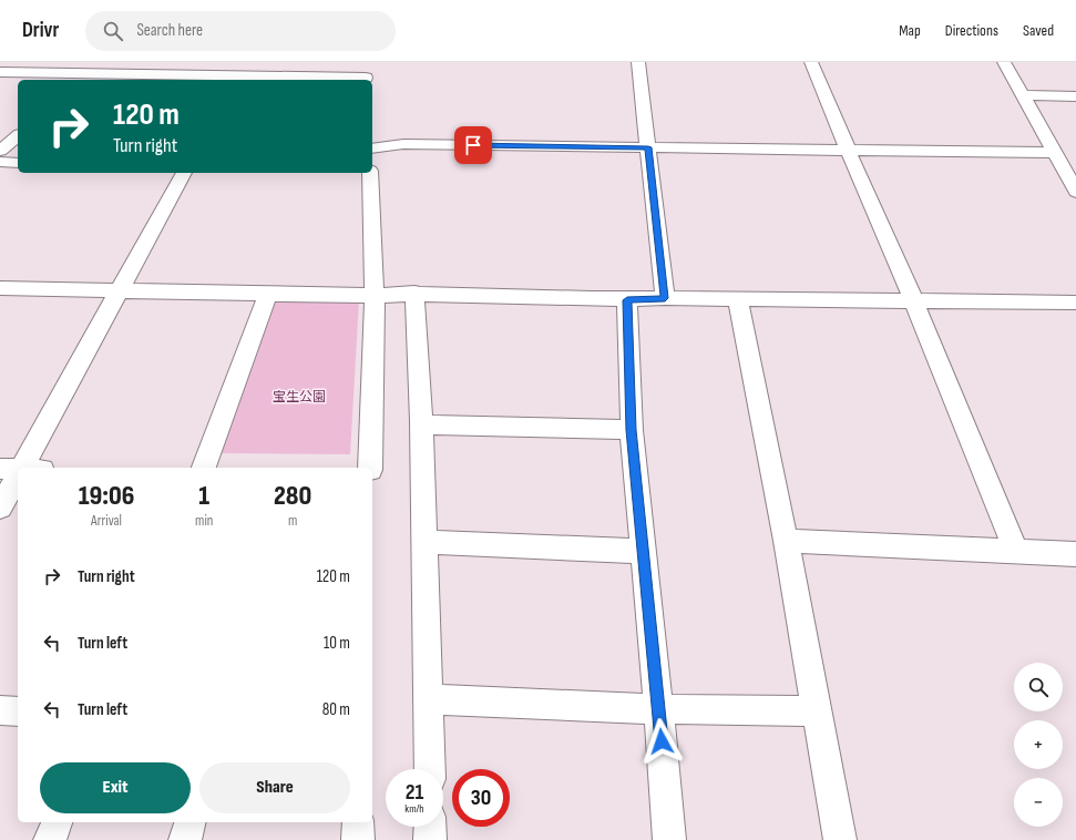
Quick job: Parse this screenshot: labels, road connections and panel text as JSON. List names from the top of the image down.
{
  "parks": ["宝生公園"],
  "page": {
    "header": "Drivr",
    "search": "Search here",
    "nav": ["Map", "Directions", "Saved"],
    "turn": ["120 m", "Turn right"],
    "eta": [
      "19:06",
      "Arrival",
      "1",
      "min",
      "280",
      "m"
    ],
    "list": [
      {
        "name": "Turn right",
        "value": "120 m"
      },
      {
        "name": "Turn left",
        "value": "10 m"
      },
      {
        "name": "Turn left",
        "value": "80 m"
      }
    ],
    "map_buttons": ["+", "−"],
    "buttons": ["Exit", "Share"],
    "speed": "21 km/h",
    "limit": "30"
  }
}
